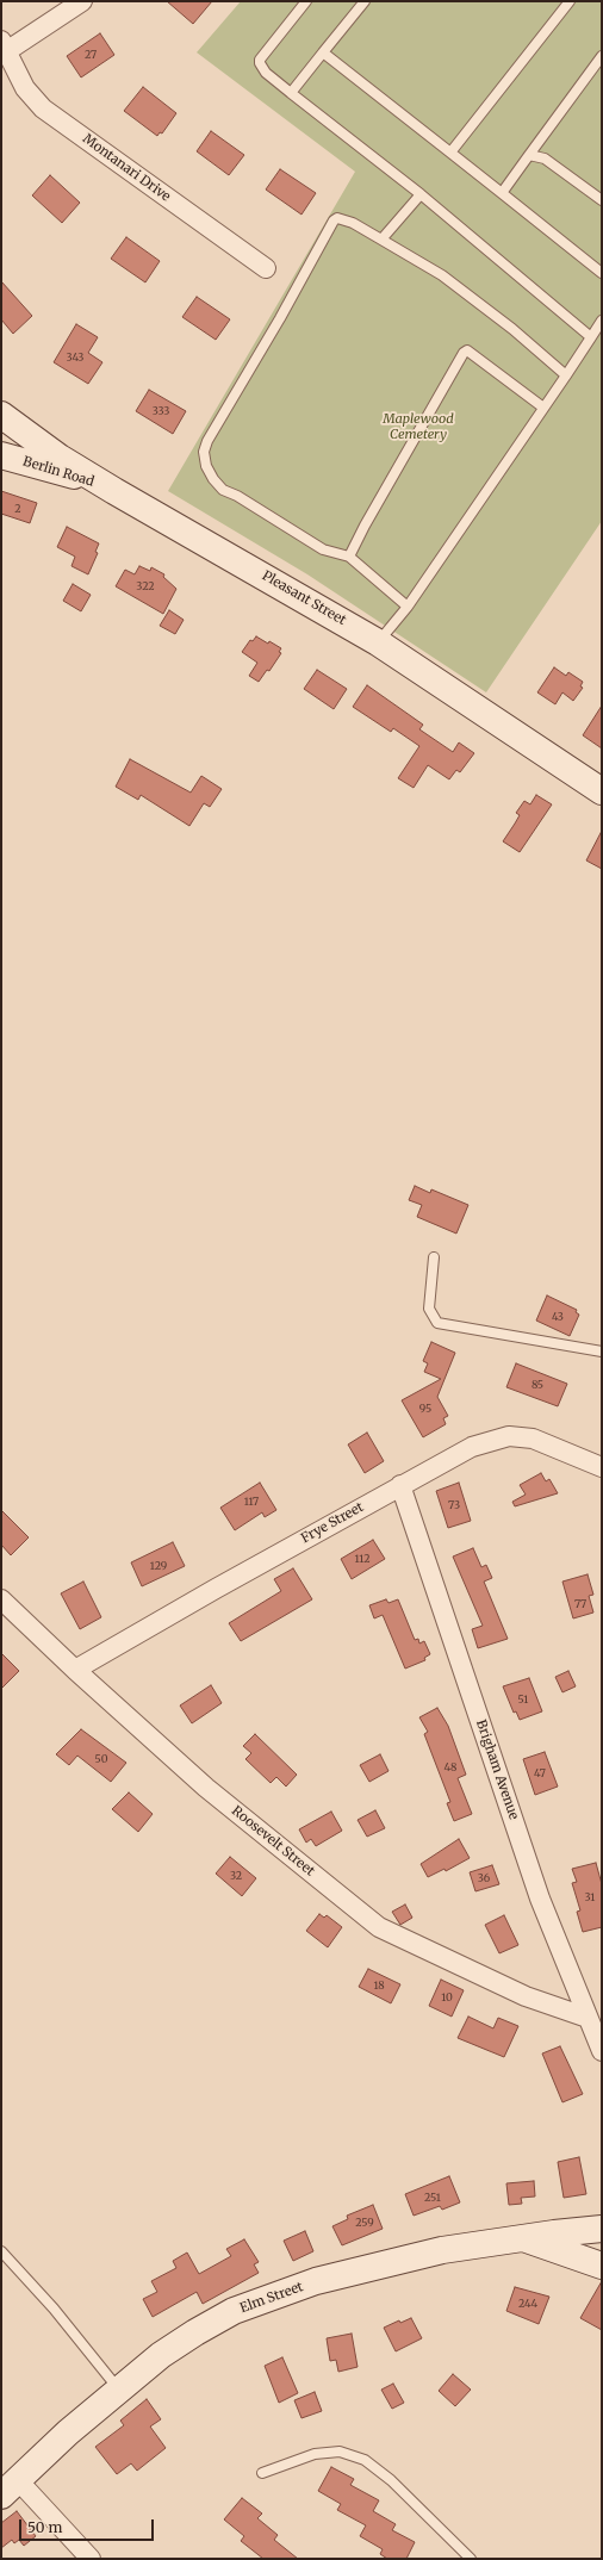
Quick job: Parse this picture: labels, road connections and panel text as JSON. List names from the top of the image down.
{
  "streets": {
    "street": [
      "Montanari Drive",
      "Berlin Road",
      "Pleasant Street",
      "Frye Street",
      "Brigham Avenue",
      "Roosevelt Street",
      "Elm Street"
    ]
  },
  "crossings": [
    ["Berlin Road", "Pleasant Street"],
    ["Frye Street", "Brigham Avenue"],
    ["Frye Street", "Roosevelt Street"],
    ["Brigham Avenue", "Roosevelt Street"]
  ],
  "parks": ["Maplewood Cemetery"],
  "house_numbers": [
    "27",
    "343",
    "333",
    "2",
    "322",
    "43",
    "85",
    "95",
    "117",
    "73",
    "112",
    "129",
    "77",
    "51",
    "50",
    "48",
    "47",
    "32",
    "36",
    "31",
    "18",
    "10",
    "251",
    "259",
    "244"
  ],
  "scale_bar": "50 m"
}
